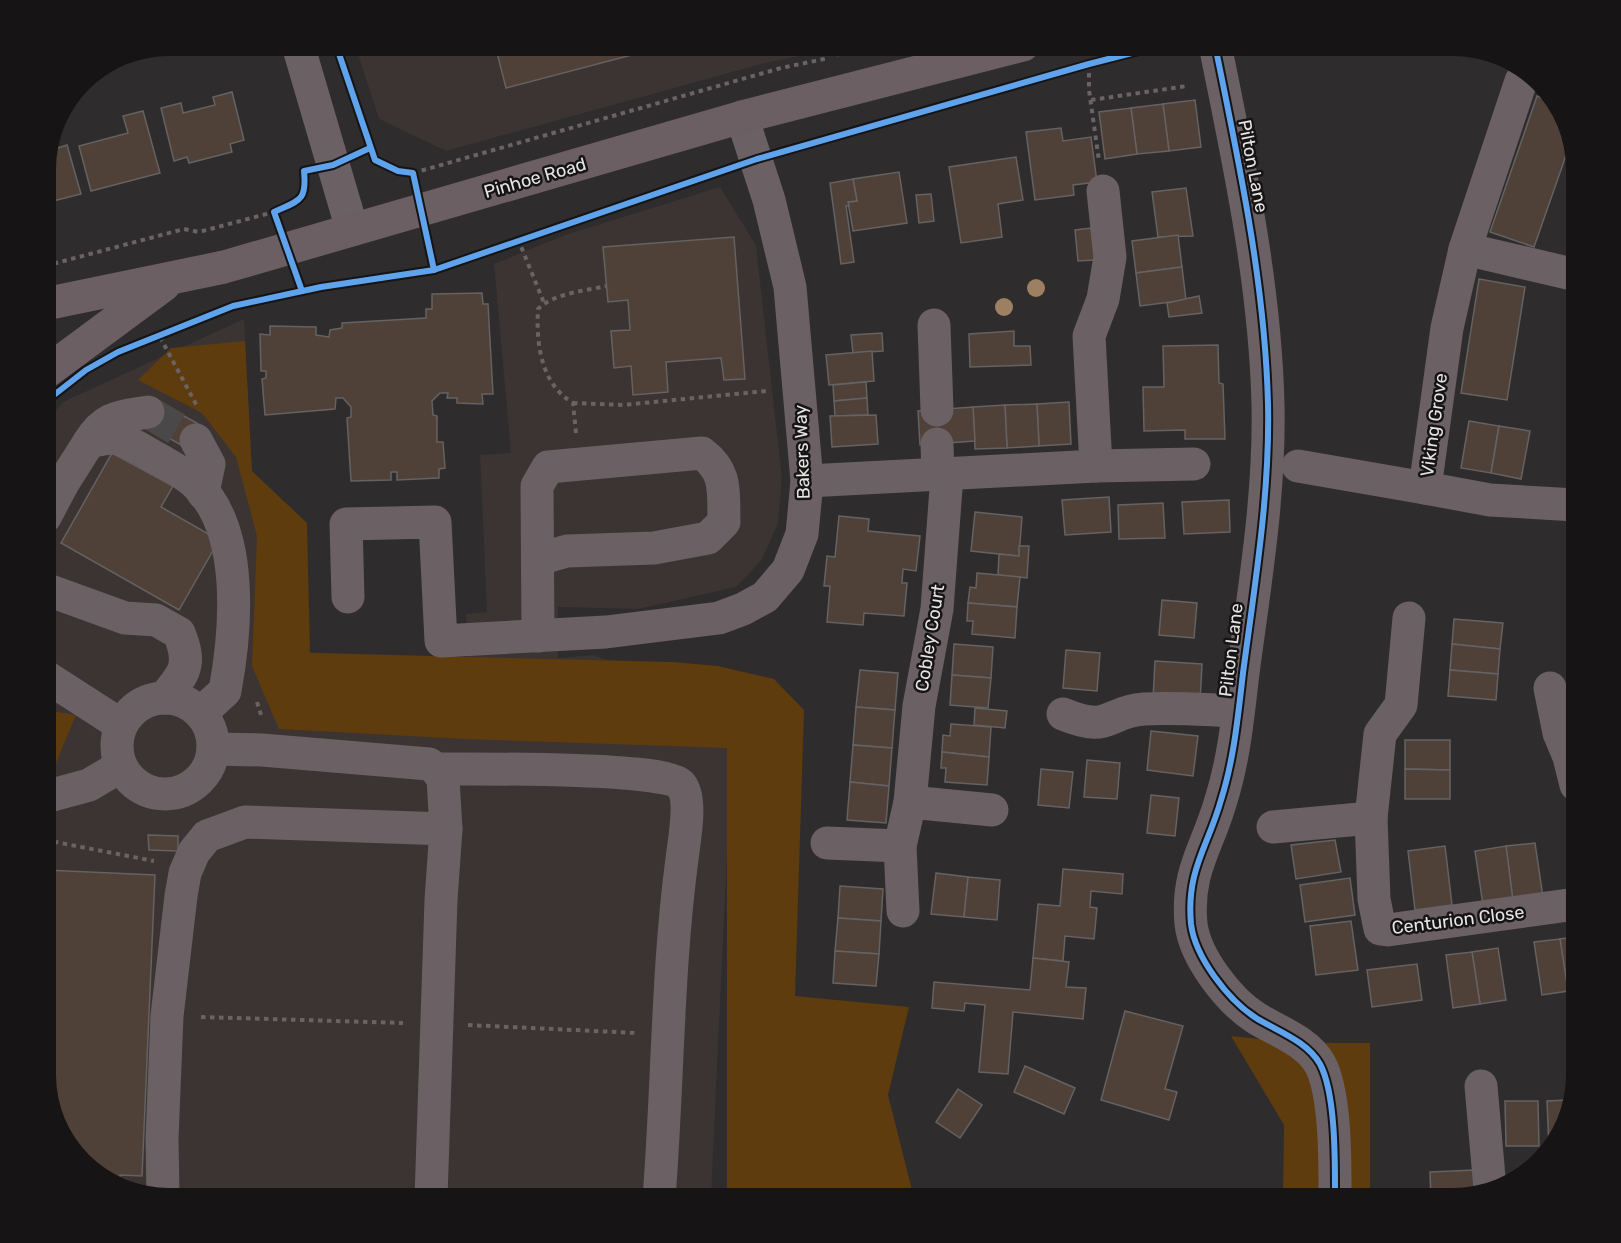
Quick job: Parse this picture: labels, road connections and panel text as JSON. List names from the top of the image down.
{
  "streets": {
    "main road": ["Pinhoe Road"],
    "street": [
      "Pilton Lane",
      "Viking Grove",
      "Bakers Way",
      "Cobley Court",
      "Centurion Close"
    ]
  },
  "crossings": [
    ["Pinhoe Road", "Bakers Way"]
  ]
}
